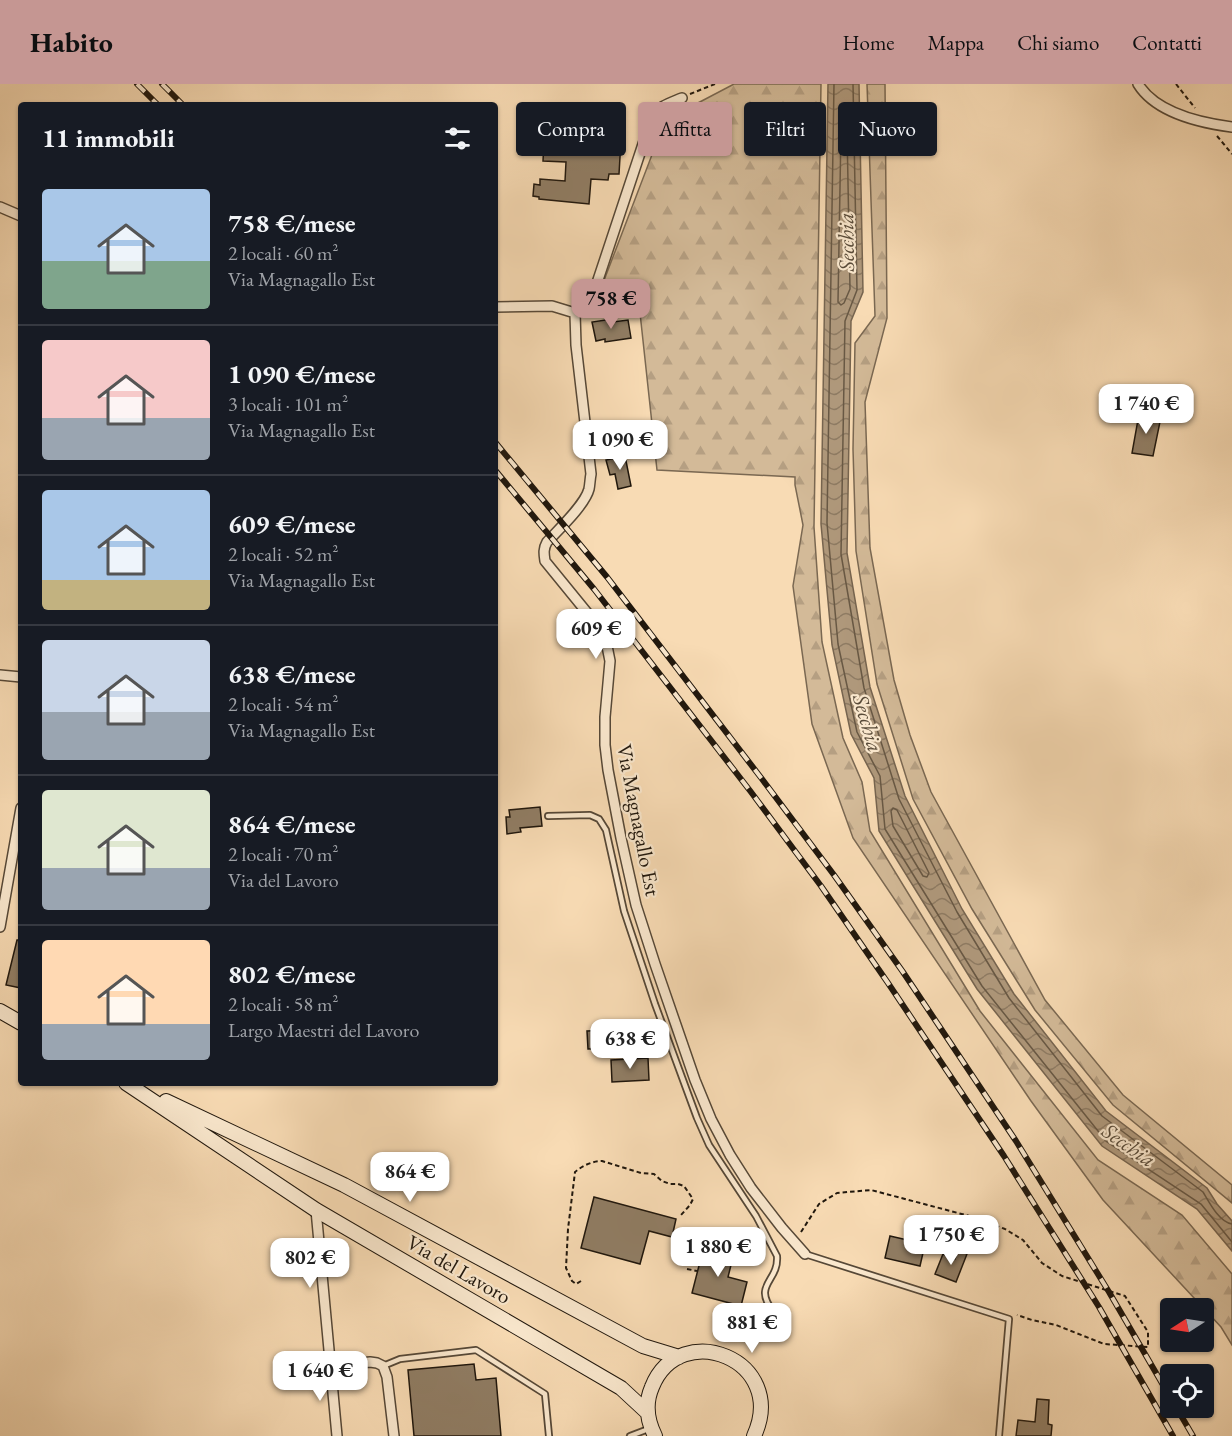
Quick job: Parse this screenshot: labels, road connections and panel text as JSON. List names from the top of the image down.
{
  "streets": {
    "main road": ["Via del Lavoro"],
    "street": ["Via Magnagallo Est"]
  },
  "water": ["Secchia"],
  "north": "left",
  "page": {
    "header": "Habito",
    "nav": [
      "Home",
      "Mappa",
      "Chi siamo",
      "Contatti"
    ],
    "chip": [
      "Compra",
      "Affitta",
      "Filtri",
      "Nuovo"
    ],
    "heading": "11 immobili",
    "list": [
      {
        "name": "758 €/mese",
        "note": "2 locali · 60 m² · Via Magnagallo Est"
      },
      {
        "name": "1 090 €/mese",
        "note": "3 locali · 101 m² · Via Magnagallo Est"
      },
      {
        "name": "609 €/mese",
        "note": "2 locali · 52 m² · Via Magnagallo Est"
      },
      {
        "name": "638 €/mese",
        "note": "2 locali · 54 m² · Via Magnagallo Est"
      },
      {
        "name": "864 €/mese",
        "note": "2 locali · 70 m² · Via del Lavoro"
      },
      {
        "name": "802 €/mese",
        "note": "2 locali · 58 m² · Largo Maestri del Lavoro"
      }
    ],
    "price": [
      "758 €",
      "1 740 €",
      "1 090 €",
      "609 €",
      "638 €",
      "864 €",
      "1 750 €",
      "1 880 €",
      "802 €",
      "881 €",
      "1 640 €"
    ]
  }
}
